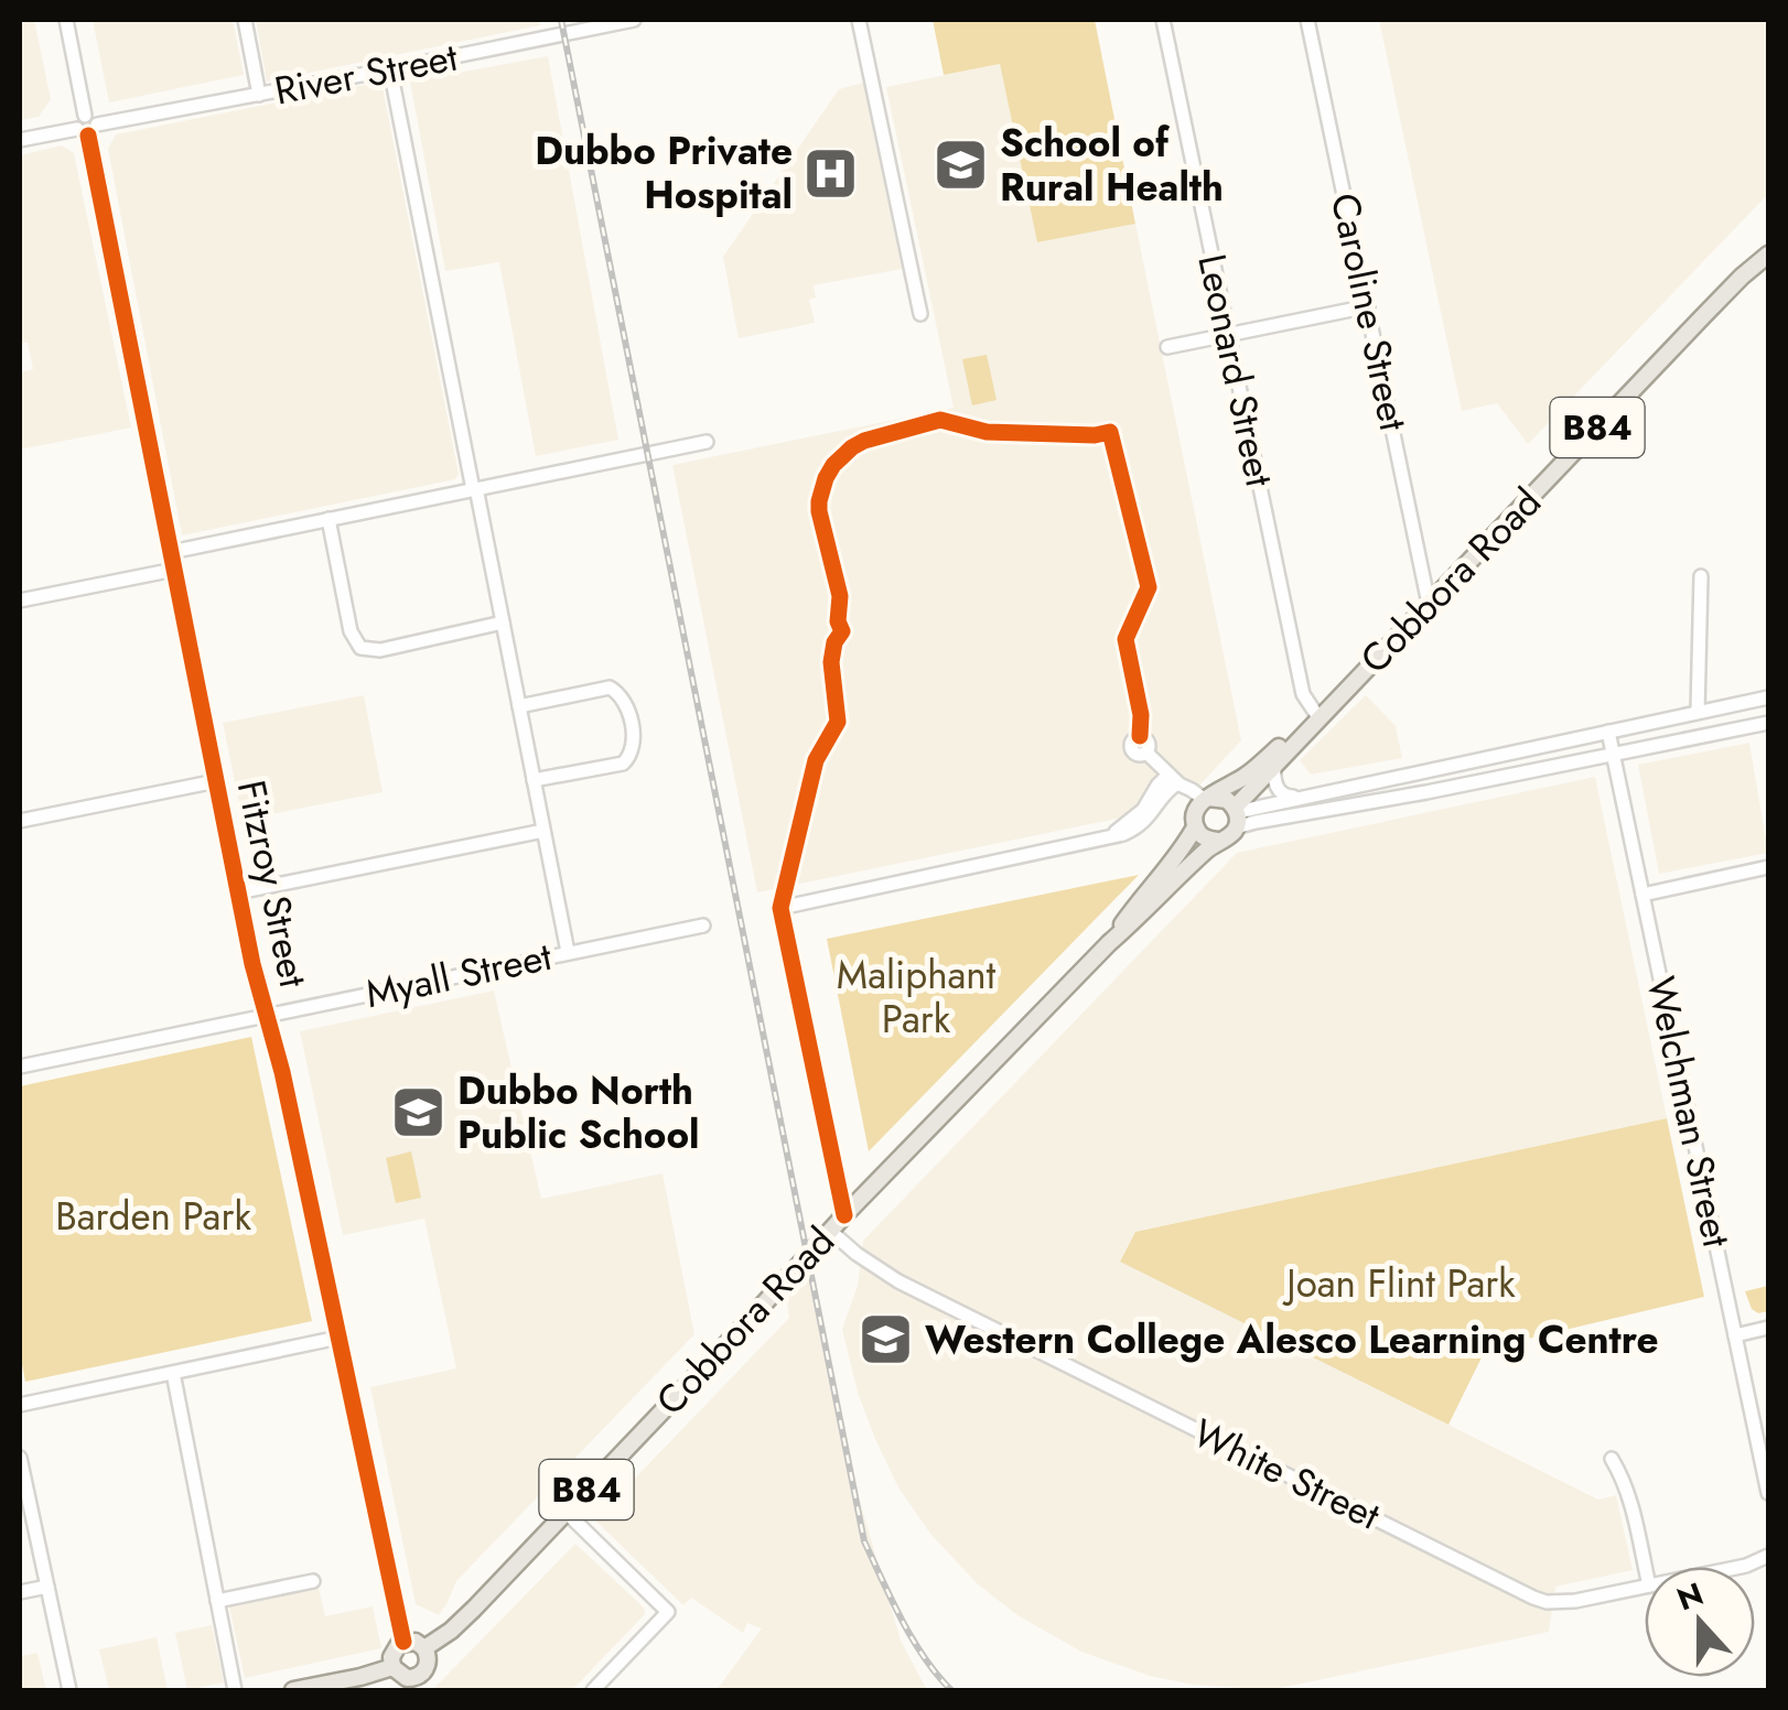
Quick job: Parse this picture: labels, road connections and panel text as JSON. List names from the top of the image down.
{
  "streets": {
    "main road": ["B84", "Cobbora Road"],
    "street": [
      "River Street",
      "Caroline Street",
      "Leonard Street",
      "Fitzroy Street",
      "Myall Street",
      "Welchman Street",
      "White Street"
    ]
  },
  "crossings": [
    ["River Street", "Fitzroy Street"],
    ["Caroline Street", "Cobbora Road"],
    ["Leonard Street", "Cobbora Road"],
    ["B84", "Cobbora Road"],
    ["B84", "Fitzroy Street"],
    ["Cobbora Road", "Fitzroy Street"],
    ["Cobbora Road", "White Street"],
    ["Fitzroy Street", "Myall Street"]
  ],
  "parks": ["Maliphant Park", "Barden Park", "Joan Flint Park"],
  "places": {
    "school or university": ["School of Rural Health", "Dubbo North Public School", "Western College Alesco Learning Centre"],
    "hospital": ["Dubbo Private Hospital"]
  },
  "north": "top"
}
